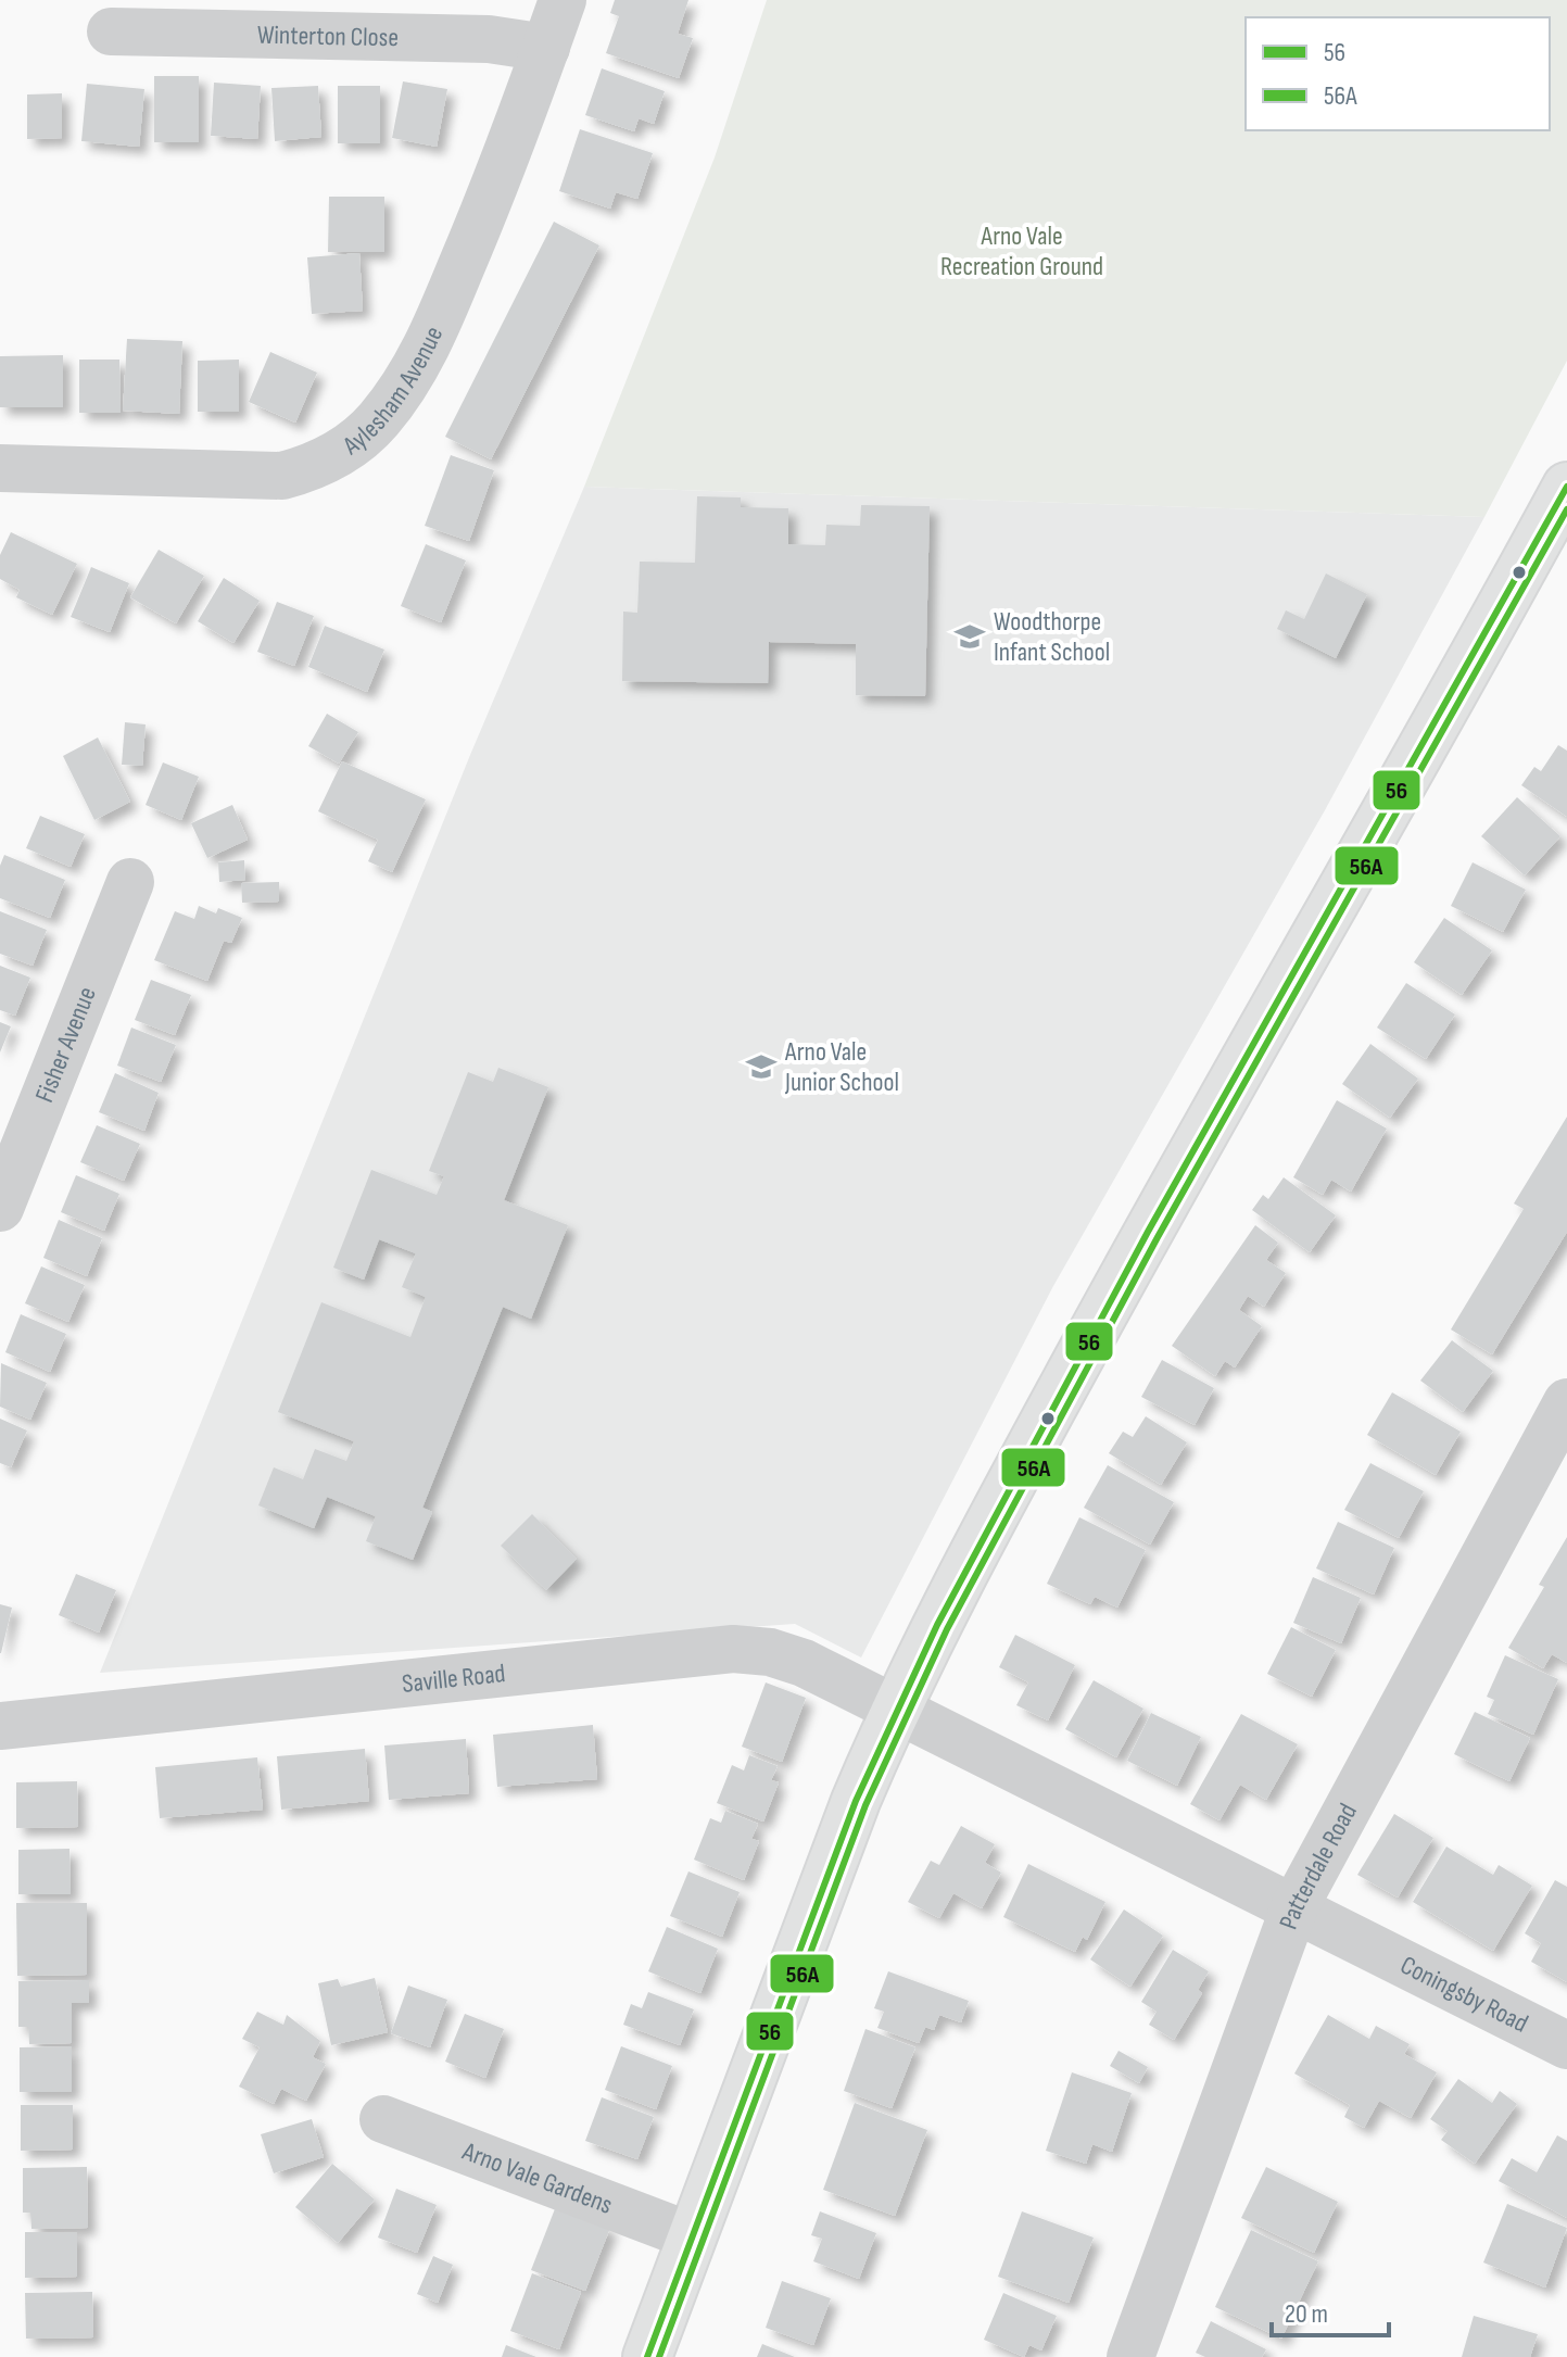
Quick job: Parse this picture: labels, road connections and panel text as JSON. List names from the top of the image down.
{
  "streets": {
    "street": [
      "Winterton Close",
      "Aylesham Avenue",
      "Fisher Avenue",
      "Saville Road",
      "Patterdale Road",
      "Coningsby Road",
      "Arno Vale Gardens"
    ]
  },
  "crossings": [
    ["Winterton Close", "Aylesham Avenue"],
    ["Saville Road", "Coningsby Road"],
    ["Patterdale Road", "Coningsby Road"]
  ],
  "parks": ["Arno Vale Recreation Ground"],
  "places": {
    "school or university": ["Woodthorpe Infant School", "Arno Vale Junior School"]
  },
  "lines": ["transit line 56", "transit line 56A"],
  "legend": ["56", "56A"],
  "scale_bar": "20 m"
}
